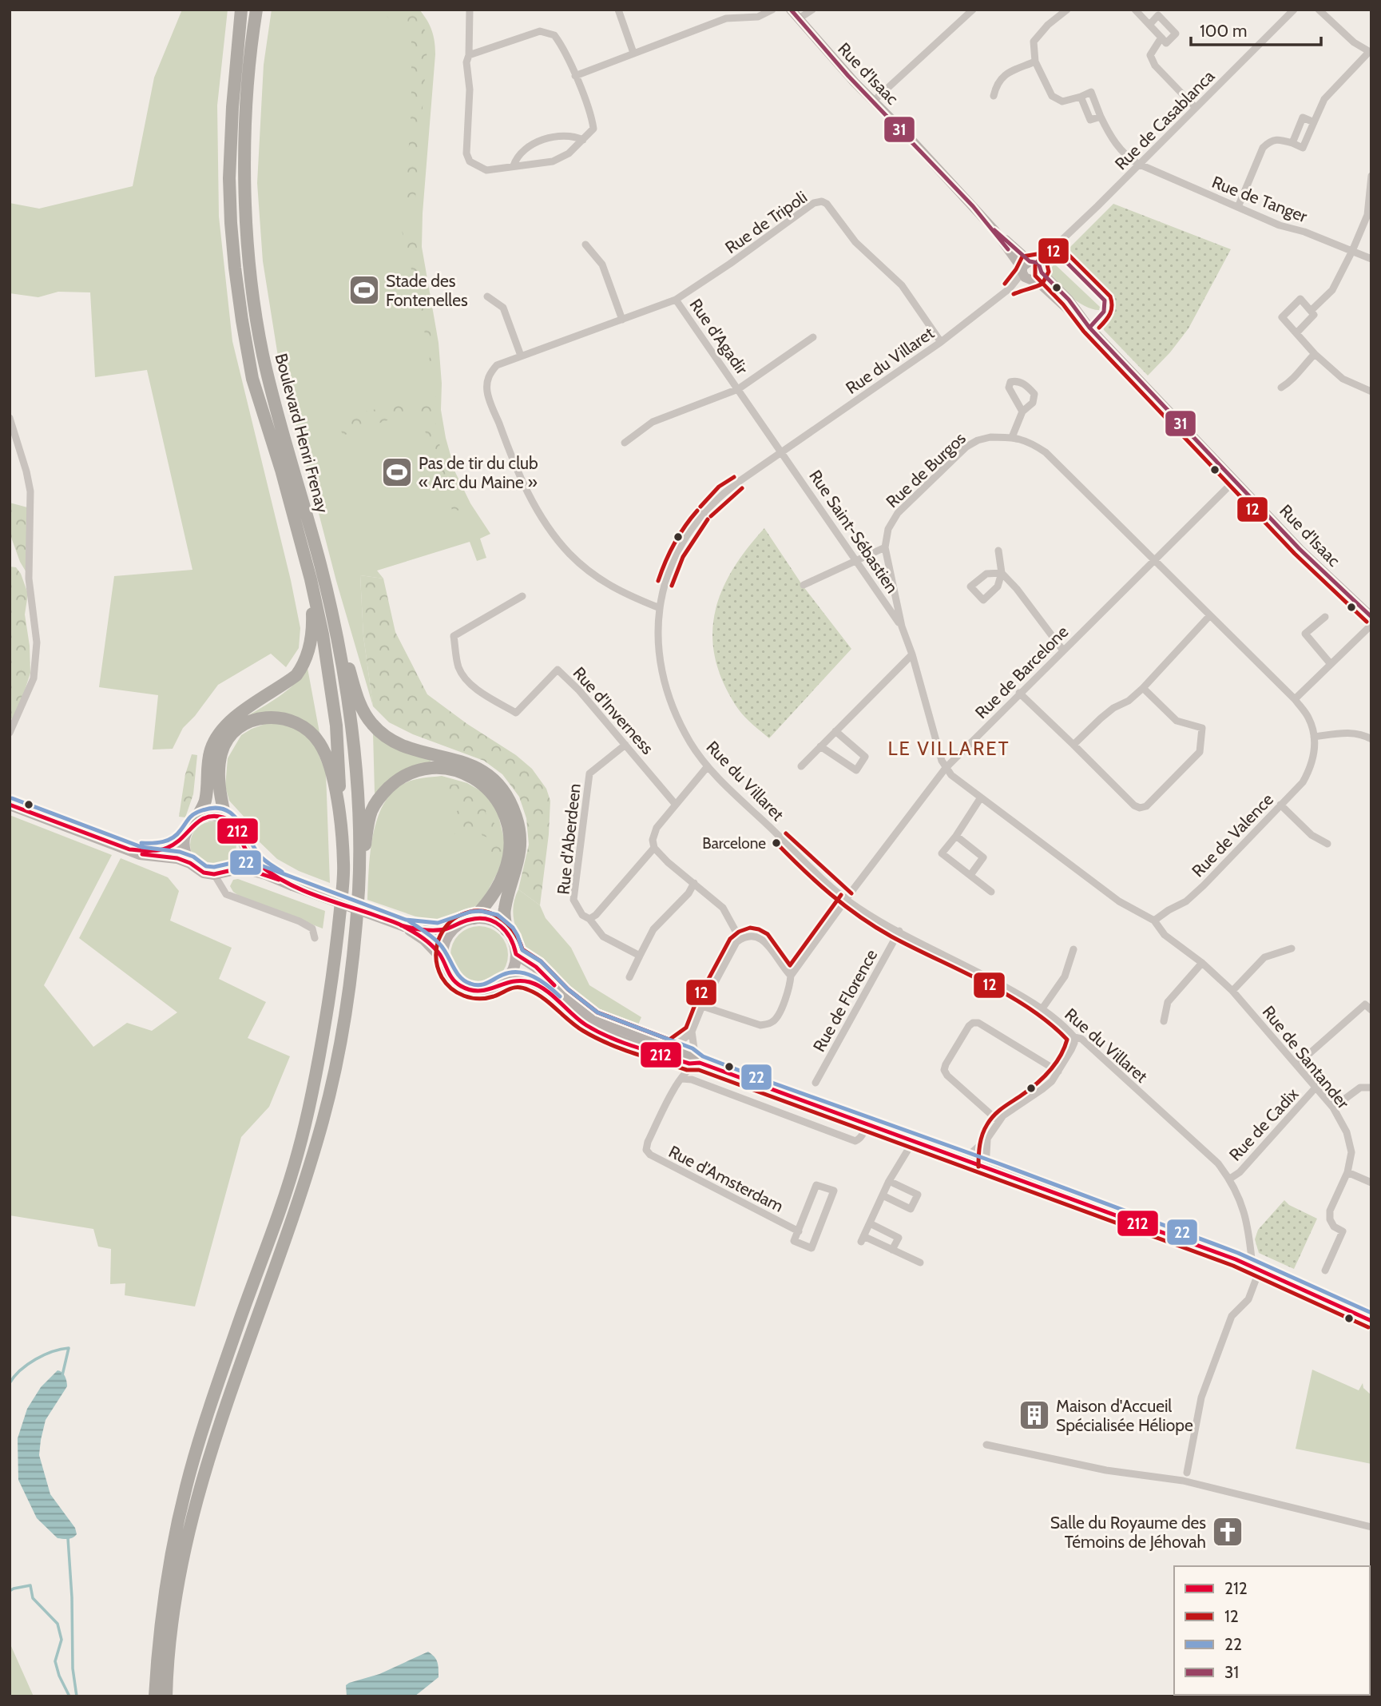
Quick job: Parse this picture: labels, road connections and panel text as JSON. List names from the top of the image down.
{
  "streets": {
    "highway": ["Boulevard Henri Frenay"],
    "street": [
      "Rue d'Isaac",
      "Rue de Casablanca",
      "Rue de Tanger",
      "Rue de Tripoli",
      "Rue d'Agadir",
      "Rue du Villaret",
      "Rue de Burgos",
      "Rue Saint-Sébastien",
      "Rue de Barcelone",
      "Rue d'Inverness",
      "Rue de Valence",
      "Rue d'Aberdeen",
      "Rue de Florence",
      "Rue de Santander",
      "Rue de Cadix",
      "Rue d'Amsterdam"
    ]
  },
  "crossings": [
    ["Rue d'Isaac", "Rue de Casablanca"],
    ["Rue d'Isaac", "Rue du Villaret"],
    ["Rue d'Isaac", "Rue de Barcelone"],
    ["Rue de Casablanca", "Rue de Tanger"],
    ["Rue de Casablanca", "Rue du Villaret"],
    ["Rue de Tripoli", "Rue d'Agadir"],
    ["Rue de Tripoli", "Rue du Villaret"],
    ["Rue d'Agadir", "Rue du Villaret"],
    ["Rue d'Agadir", "Rue Saint-Sébastien"],
    ["Rue du Villaret", "Rue Saint-Sébastien"],
    ["Rue du Villaret", "Rue de Barcelone"],
    ["Rue du Villaret", "Rue de Florence"],
    ["Rue du Villaret", "Rue de Cadix"],
    ["Rue de Burgos", "Rue Saint-Sébastien"],
    ["Rue de Burgos", "Rue de Barcelone"],
    ["Rue de Burgos", "Rue de Valence"],
    ["Rue de Barcelone", "Rue de Valence"],
    ["Rue d'Inverness", "Rue d'Aberdeen"],
    ["Rue de Valence", "Rue de Santander"],
    ["Rue de Santander", "Rue de Cadix"]
  ],
  "districts": ["LE VILLARET"],
  "places": {
    "sports": ["Stade des Fontenelles", "Pas de tir du club « Arc du Maine »"],
    "other": ["Barcelone"],
    "building": ["Maison d'Accueil Spécialisée Héliope"],
    "church": ["Salle du Royaume des Témoins de Jéhovah"]
  },
  "lines": [
    "transit line 31",
    "transit line 12",
    "transit line 22",
    "transit line 212"
  ],
  "legend": [
    "212",
    "12",
    "22",
    "31"
  ],
  "scale_bar": "100 m"
}
